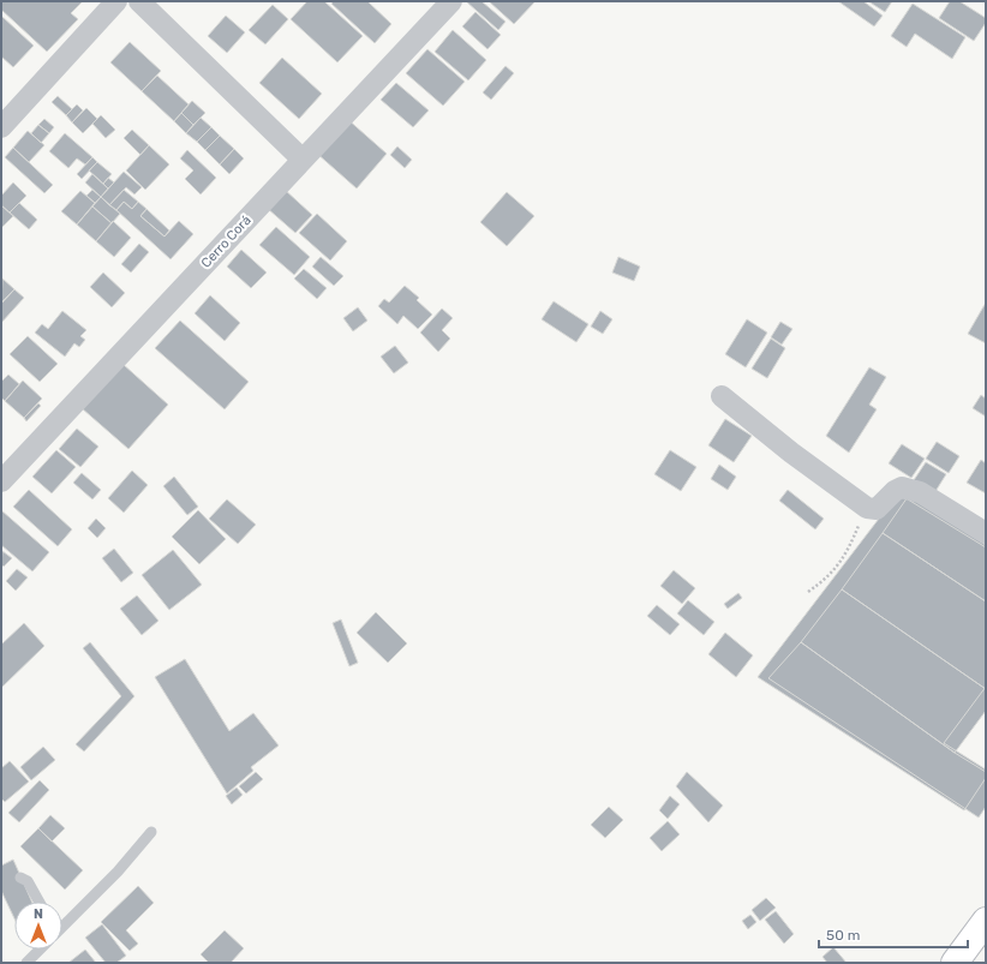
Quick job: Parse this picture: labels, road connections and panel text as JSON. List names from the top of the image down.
{
  "streets": {
    "street": ["Cerro Corá"]
  },
  "scale_bar": "50 m",
  "north": "top"
}
